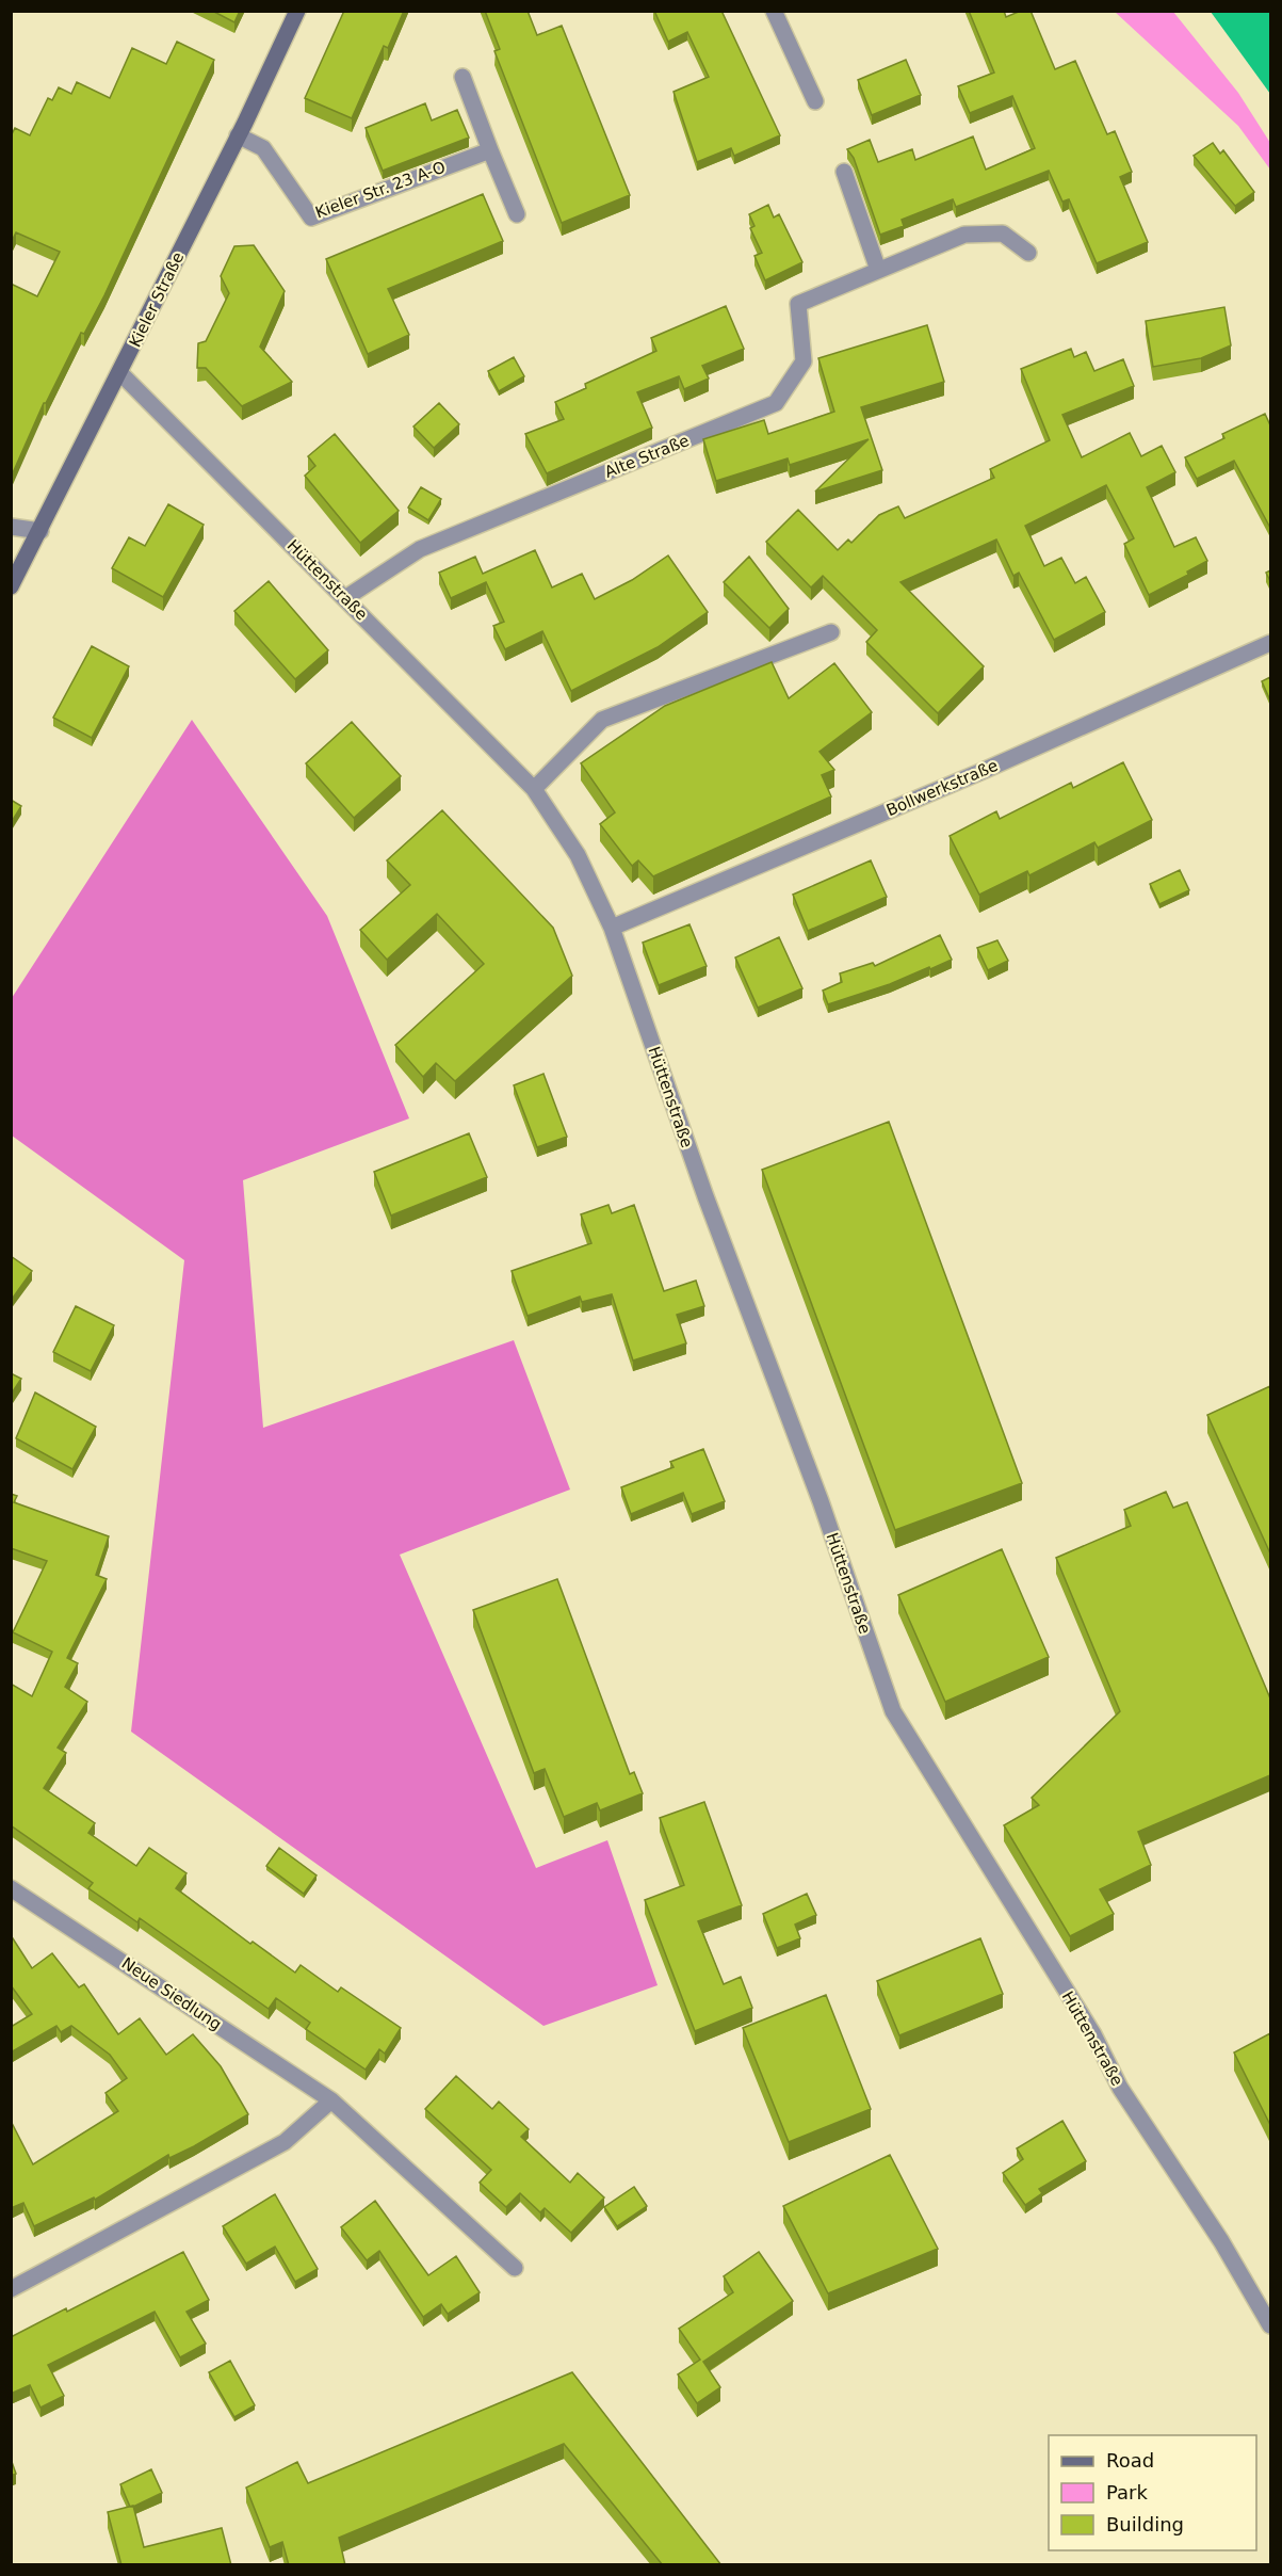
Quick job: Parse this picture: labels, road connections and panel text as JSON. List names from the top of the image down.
{
  "streets": {
    "main road": ["Kieler Straße"],
    "street": [
      "Kieler Str. 23 A-O",
      "Alte Straße",
      "Hüttenstraße",
      "Bollwerkstraße",
      "Neue Siedlung"
    ]
  },
  "crossings": [
    ["Kieler Str. 23 A-O", "Kieler Straße"],
    ["Kieler Straße", "Hüttenstraße"],
    ["Alte Straße", "Hüttenstraße"],
    ["Hüttenstraße", "Bollwerkstraße"]
  ],
  "legend": ["Road", "Park", "Building"]
}
